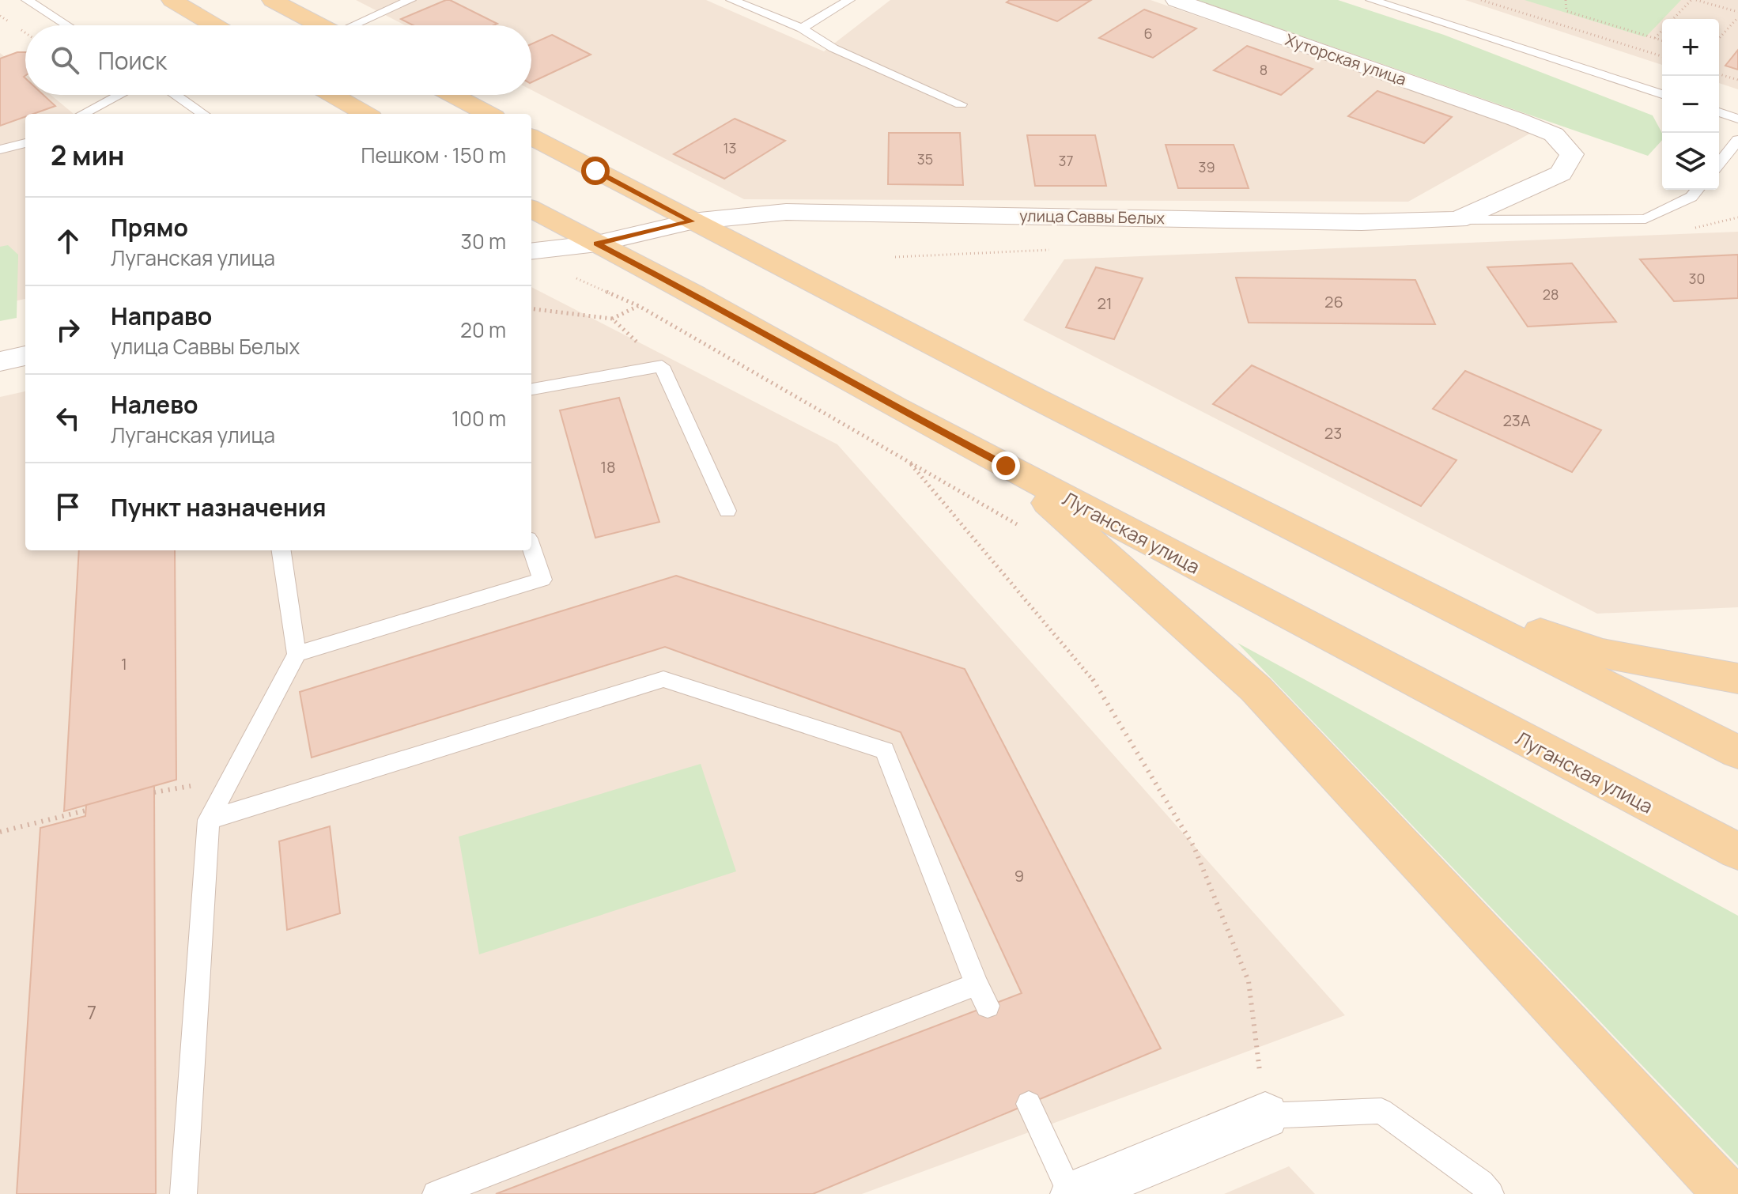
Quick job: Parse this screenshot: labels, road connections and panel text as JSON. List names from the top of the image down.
{
  "streets": {
    "main road": ["Луганская улица"],
    "street": ["Хуторская улица", "улица Саввы Белых"]
  },
  "crossings": [
    ["Хуторская улица", "улица Саввы Белых"],
    ["улица Саввы Белых", "Луганская улица"]
  ],
  "house_numbers": [
    "6",
    "8",
    "13",
    "35",
    "37",
    "39",
    "30",
    "28",
    "26",
    "21",
    "23А",
    "23",
    "18",
    "1",
    "9",
    "7"
  ],
  "page": {
    "map_buttons": ["+", "−"],
    "search": "Поиск",
    "heading": ["2 мин", "Пешком · 150 m"],
    "list": [
      ["Прямо", "Луганская улица", "30 m"],
      ["Направо", "улица Саввы Белых", "20 m"],
      ["Налево", "Луганская улица", "100 m"],
      "Пункт назначения"
    ]
  }
}
